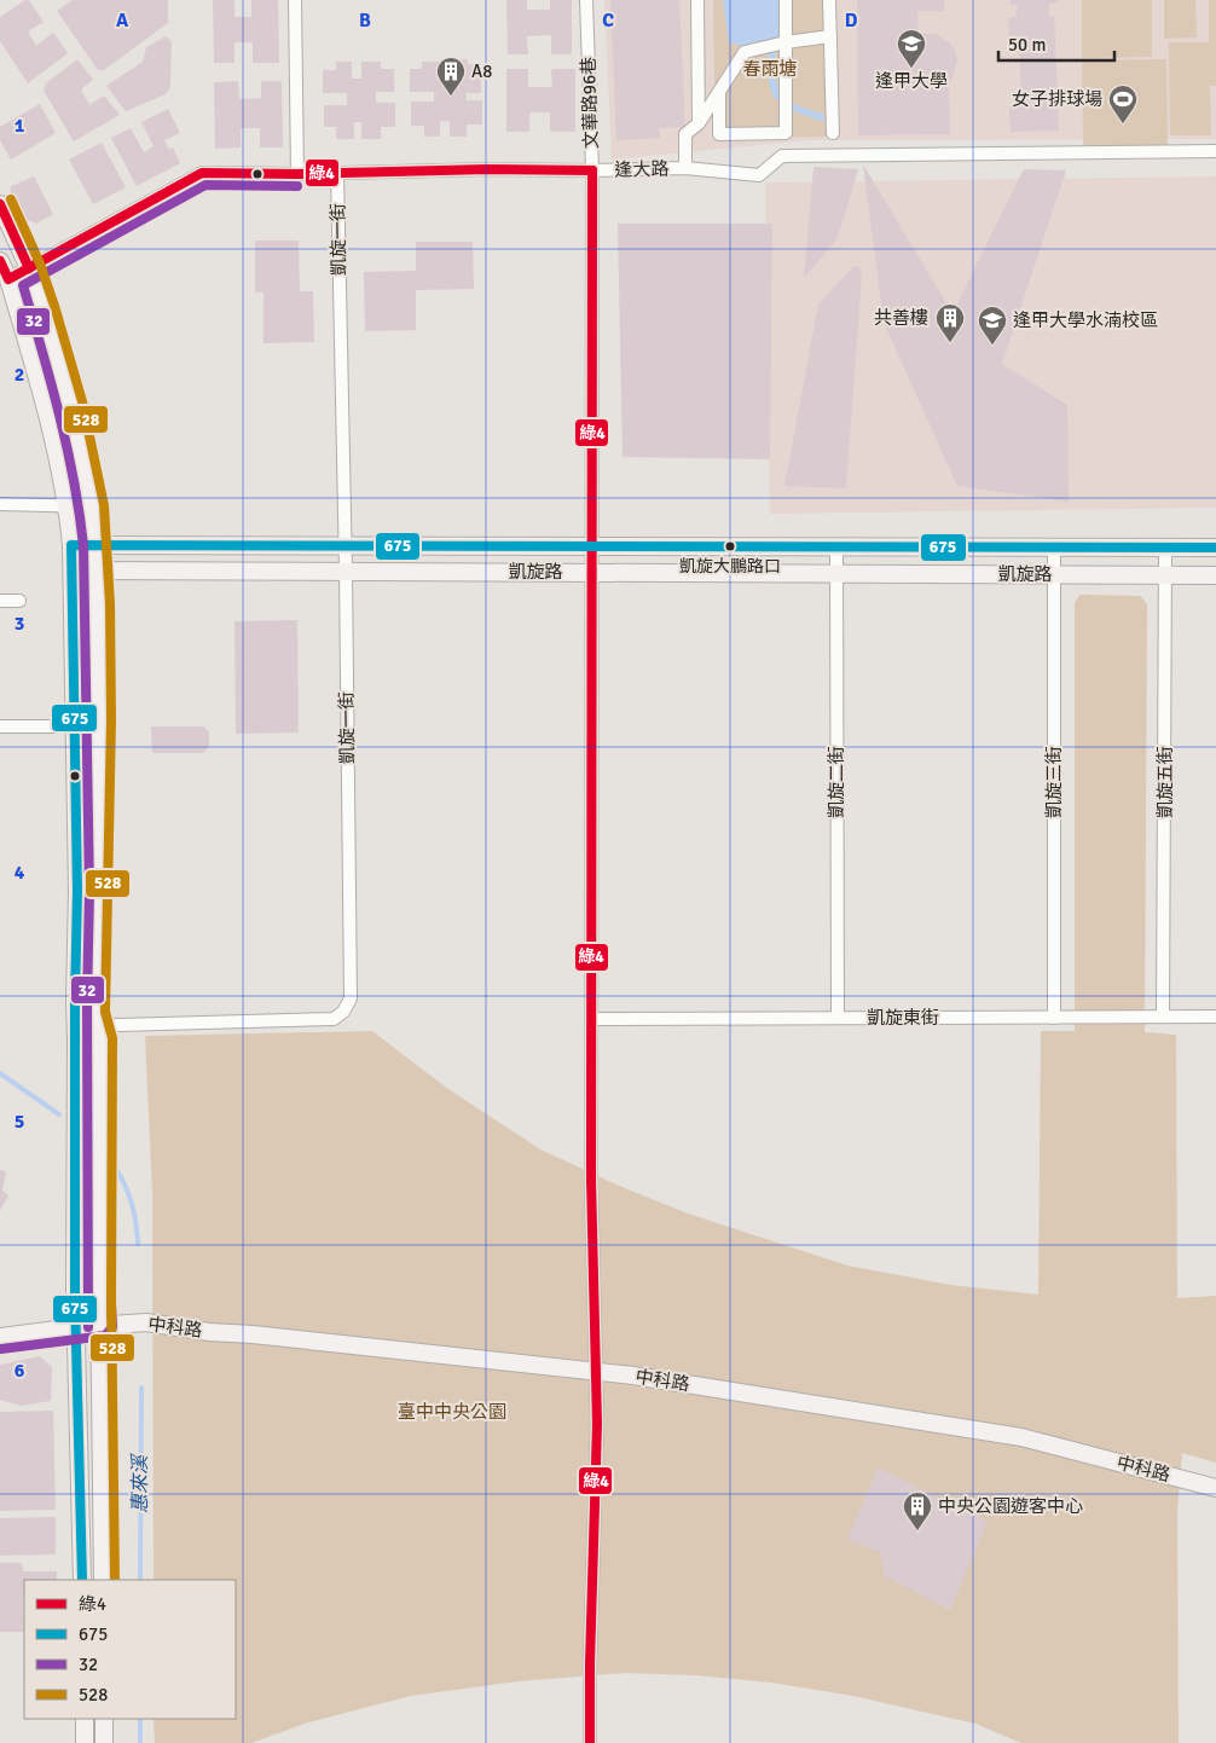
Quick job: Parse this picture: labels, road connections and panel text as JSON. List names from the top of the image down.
{
  "streets": {
    "street": [
      "文華路96巷",
      "逢大路",
      "凱旋一街",
      "凱旋路",
      "凱旋二街",
      "凱旋三街",
      "凱旋五街",
      "凱旋東街",
      "中科路"
    ]
  },
  "crossings": [
    ["文華路96巷", "逢大路"],
    ["文華路96巷", "凱旋路"],
    ["文華路96巷", "凱旋東街"],
    ["文華路96巷", "中科路"],
    ["逢大路", "凱旋一街"],
    ["凱旋一街", "凱旋路"],
    ["凱旋路", "凱旋二街"],
    ["凱旋路", "凱旋三街"],
    ["凱旋路", "凱旋五街"],
    ["凱旋二街", "凱旋東街"],
    ["凱旋三街", "凱旋東街"],
    ["凱旋五街", "凱旋東街"]
  ],
  "water": ["惠來溪"],
  "parks": ["春雨塘", "臺中中央公園"],
  "places": {
    "school or university": ["逢甲大學", "逢甲大學水湳校區"],
    "building": ["A8", "共善樓", "中央公園遊客中心"],
    "sports": ["女子排球場"],
    "other": ["凱旋大鵬路口"]
  },
  "lines": [
    "transit line 綠4",
    "transit line 32",
    "transit line 528",
    "transit line 675"
  ],
  "legend": [
    "綠4",
    "675",
    "32",
    "528"
  ],
  "scale_bar": "50 m",
  "grid": {
    "columns": [
      "A",
      "B",
      "C",
      "D"
    ],
    "rows": [
      "1",
      "2",
      "3",
      "4",
      "5",
      "6"
    ]
  }
}
